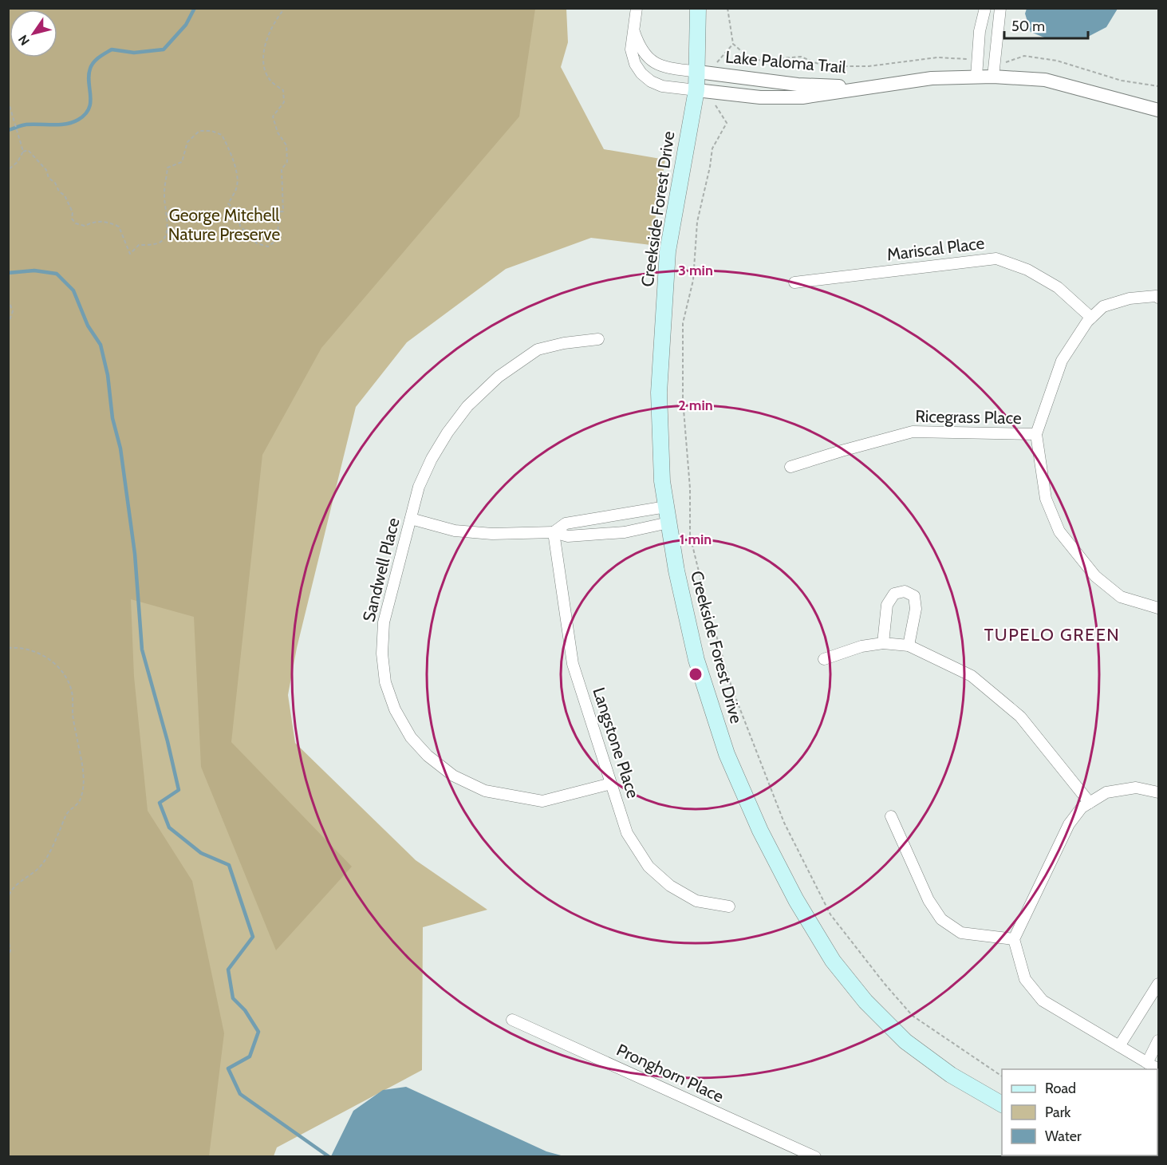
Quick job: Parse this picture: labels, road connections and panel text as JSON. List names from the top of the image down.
{
  "streets": {
    "main road": ["Creekside Forest Drive"],
    "street": [
      "Lake Paloma Trail",
      "Mariscal Place",
      "Ricegrass Place",
      "Sandwell Place",
      "Langstone Place",
      "Pronghorn Place"
    ]
  },
  "crossings": [
    ["Lake Paloma Trail", "Creekside Forest Drive"],
    ["Sandwell Place", "Langstone Place"]
  ],
  "districts": ["TUPELO GREEN"],
  "parks": ["George Mitchell Nature Preserve"],
  "legend": ["Road", "Park", "Water"],
  "scale_bar": "50 m",
  "north": "bottom left",
  "rings": ["3 min", "2 min", "1 min"]
}
